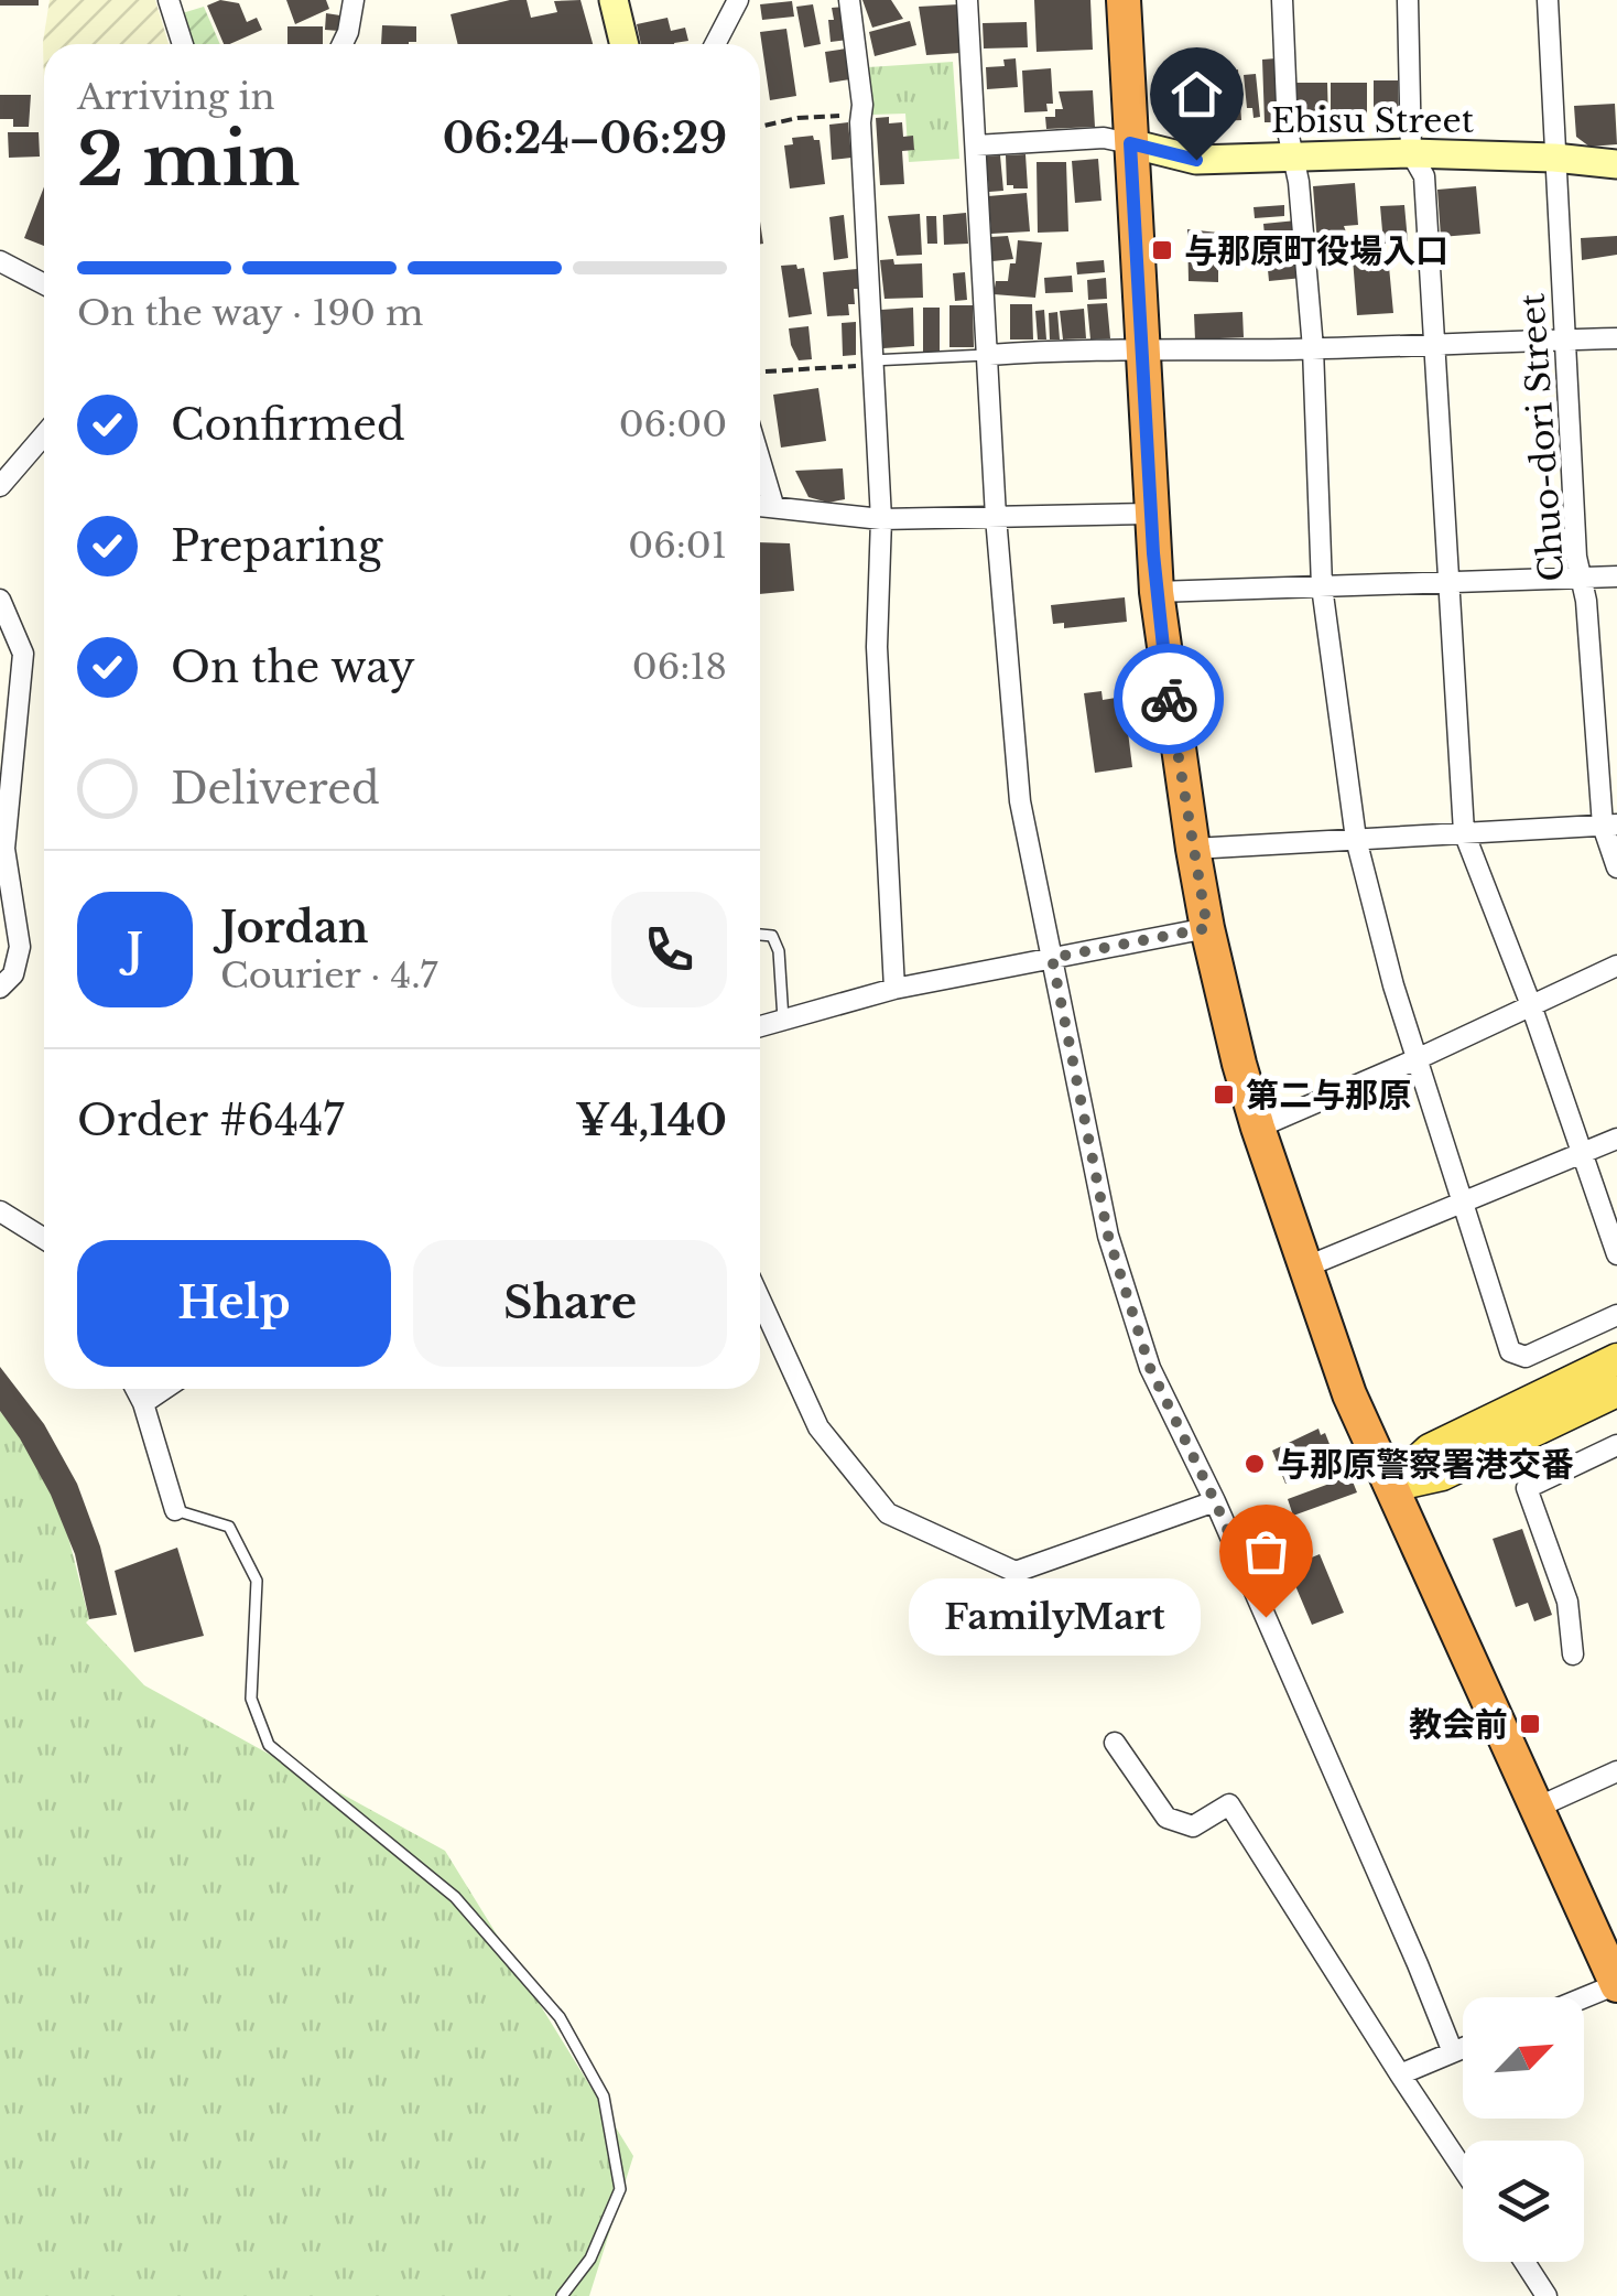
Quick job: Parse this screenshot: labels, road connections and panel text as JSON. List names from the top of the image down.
{
  "streets": {
    "street": ["Ebisu Street", "Chuo-dori Street"]
  },
  "crossings": [
    ["Ebisu Street", "Chuo-dori Street"]
  ],
  "places": {
    "transit": ["与那原町役場入口", "第二与那原", "教会前"],
    "other": ["与那原警察署港交番", "FamilyMart"]
  },
  "north": "top right",
  "page": {
    "heading": ["2 min", "Arriving in", "06:24–06:29"],
    "panel": [
      "Jordan",
      "Courier · 4.7",
      "Order #6447",
      "¥4,140"
    ],
    "bar": "On the way · 190 m",
    "list": [
      ["Confirmed", "06:00"],
      ["Preparing", "06:01"],
      ["On the way", "06:18"],
      "Delivered"
    ],
    "round": "J",
    "buttons": ["Help", "Share"],
    "bubble": "FamilyMart"
  }
}
